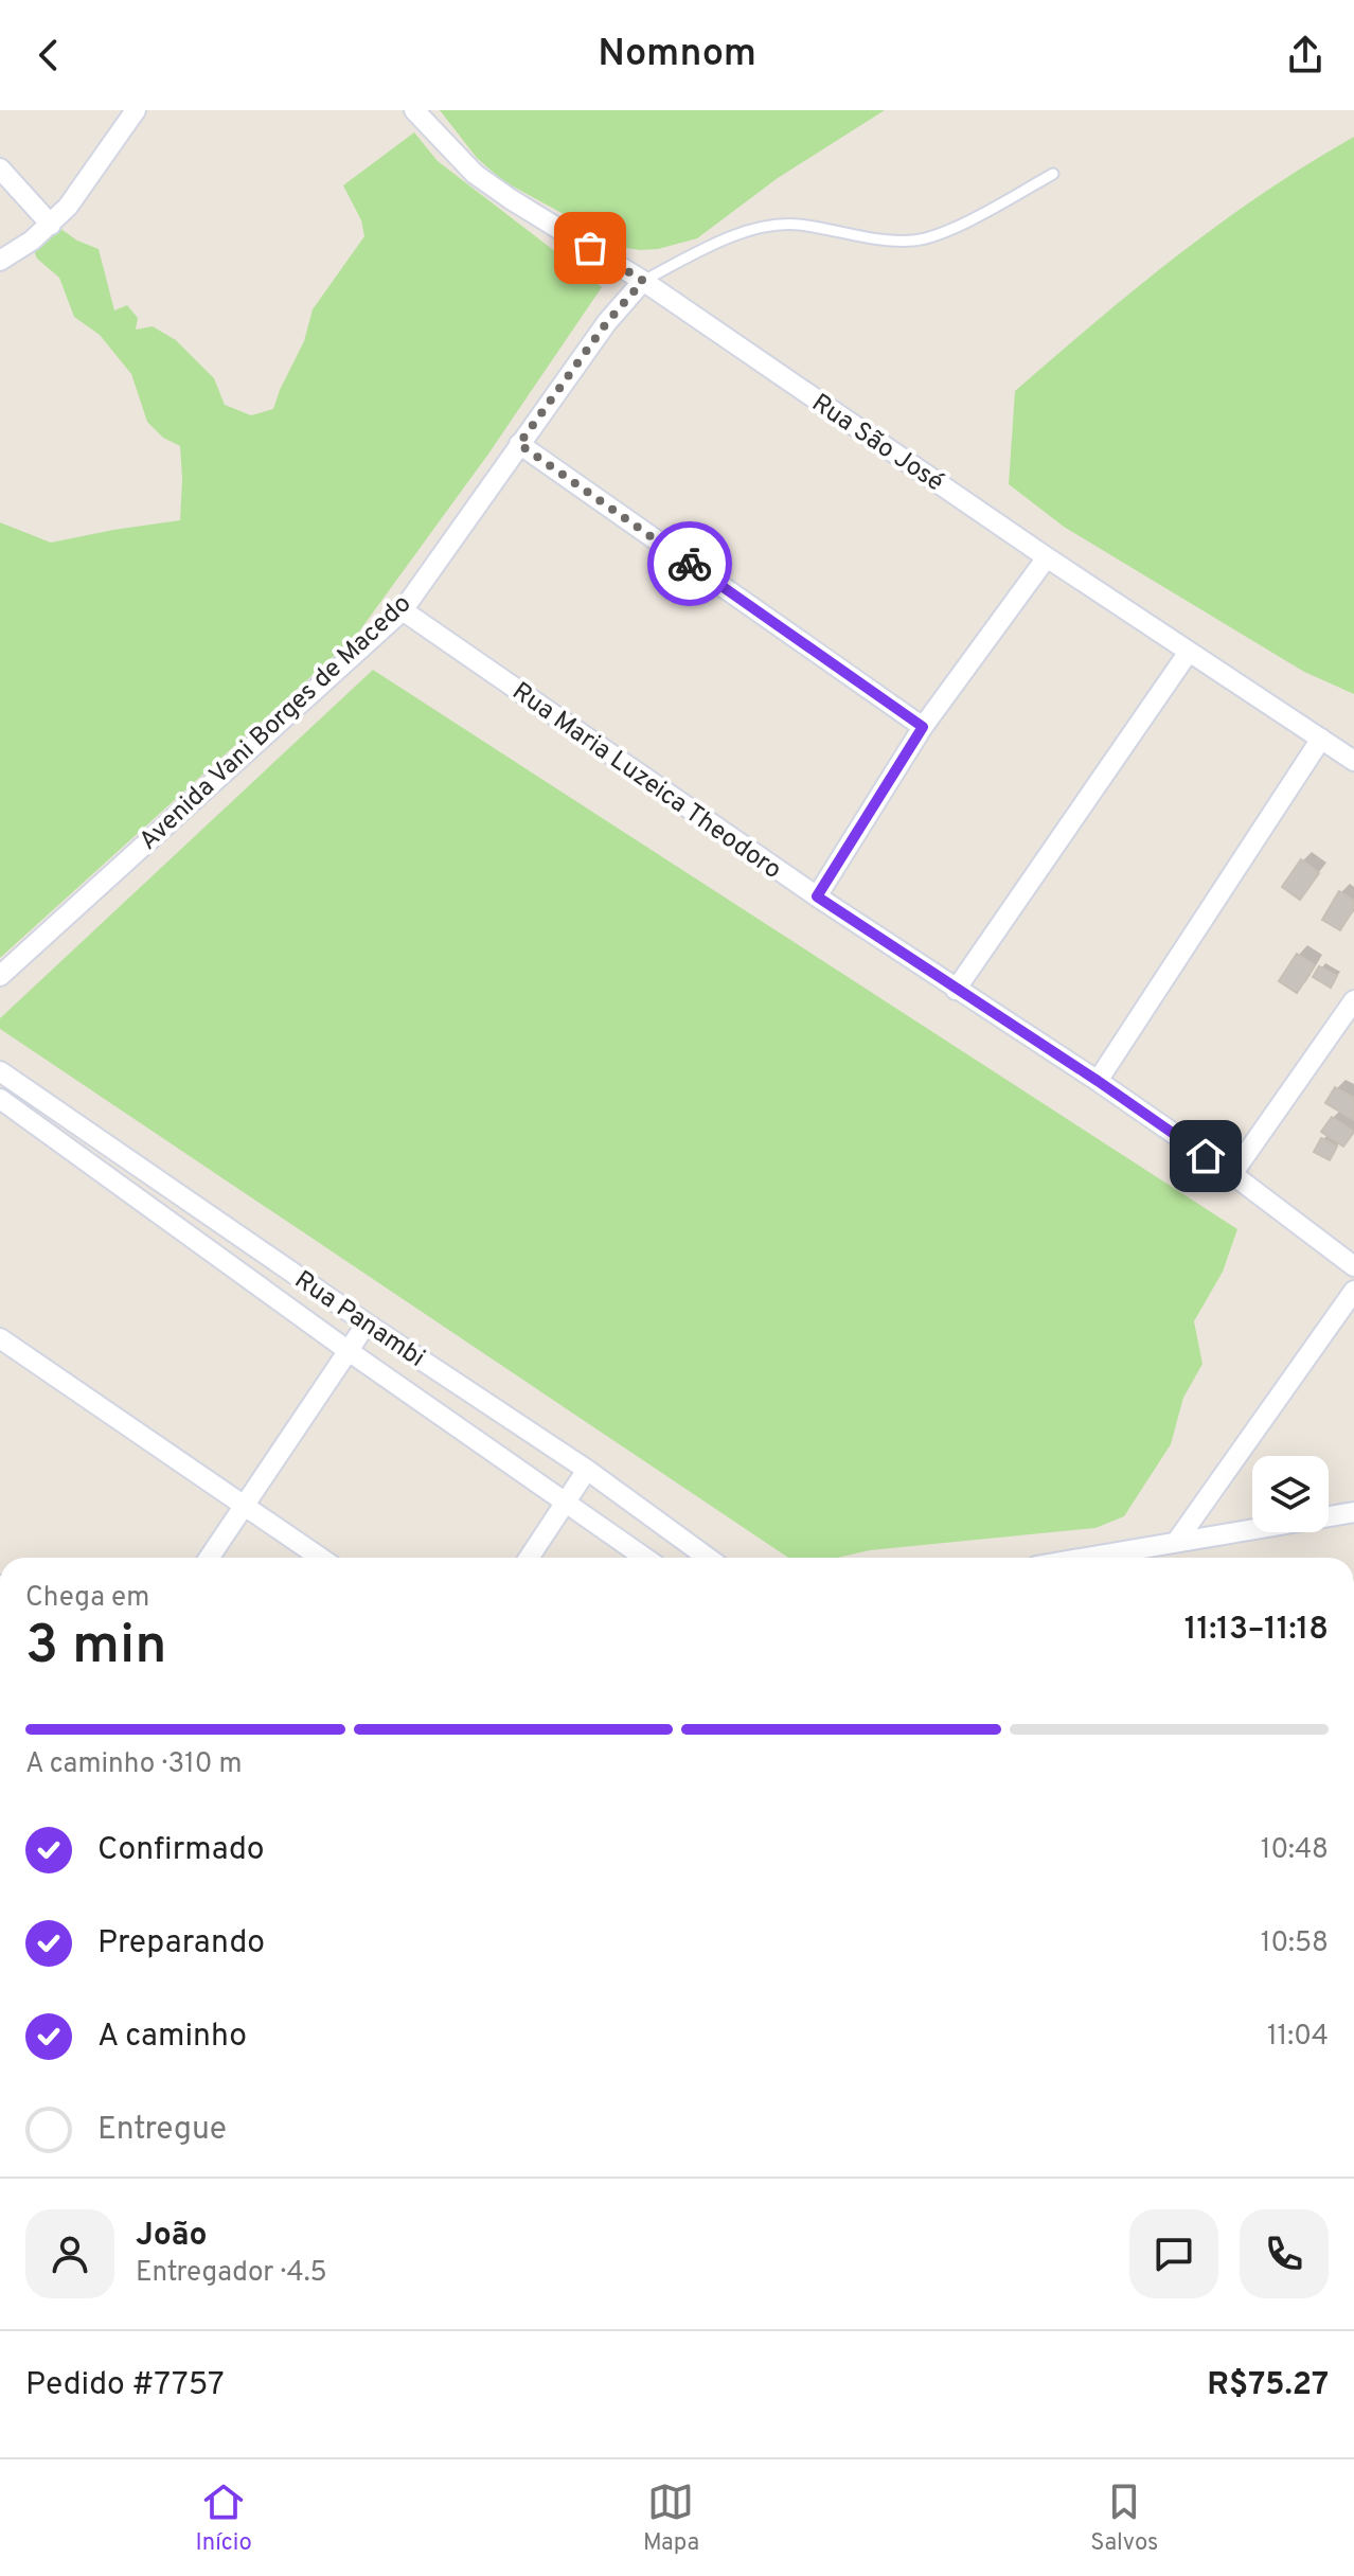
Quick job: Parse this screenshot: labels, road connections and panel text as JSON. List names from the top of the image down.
{
  "streets": {
    "street": [
      "Rua São José",
      "Avenida Vani Borges de Macedo",
      "Rua Maria Luzeica Theodoro",
      "Rua Panambi"
    ]
  },
  "crossings": [
    ["Rua São José", "Avenida Vani Borges de Macedo"],
    ["Avenida Vani Borges de Macedo", "Rua Maria Luzeica Theodoro"]
  ],
  "page": {
    "header": "Nomnom",
    "heading": ["3 min", "Chega em", "11:13–11:18"],
    "panel": [
      "João",
      "Entregador · 4.5",
      "Pedido #7757",
      "R$75.27"
    ],
    "bar": "A caminho · 310 m",
    "list": [
      ["Confirmado", "10:48"],
      ["Preparando", "10:58"],
      ["A caminho", "11:04"],
      "Entregue"
    ],
    "tabs": ["Início", "Mapa", "Salvos"]
  }
}
